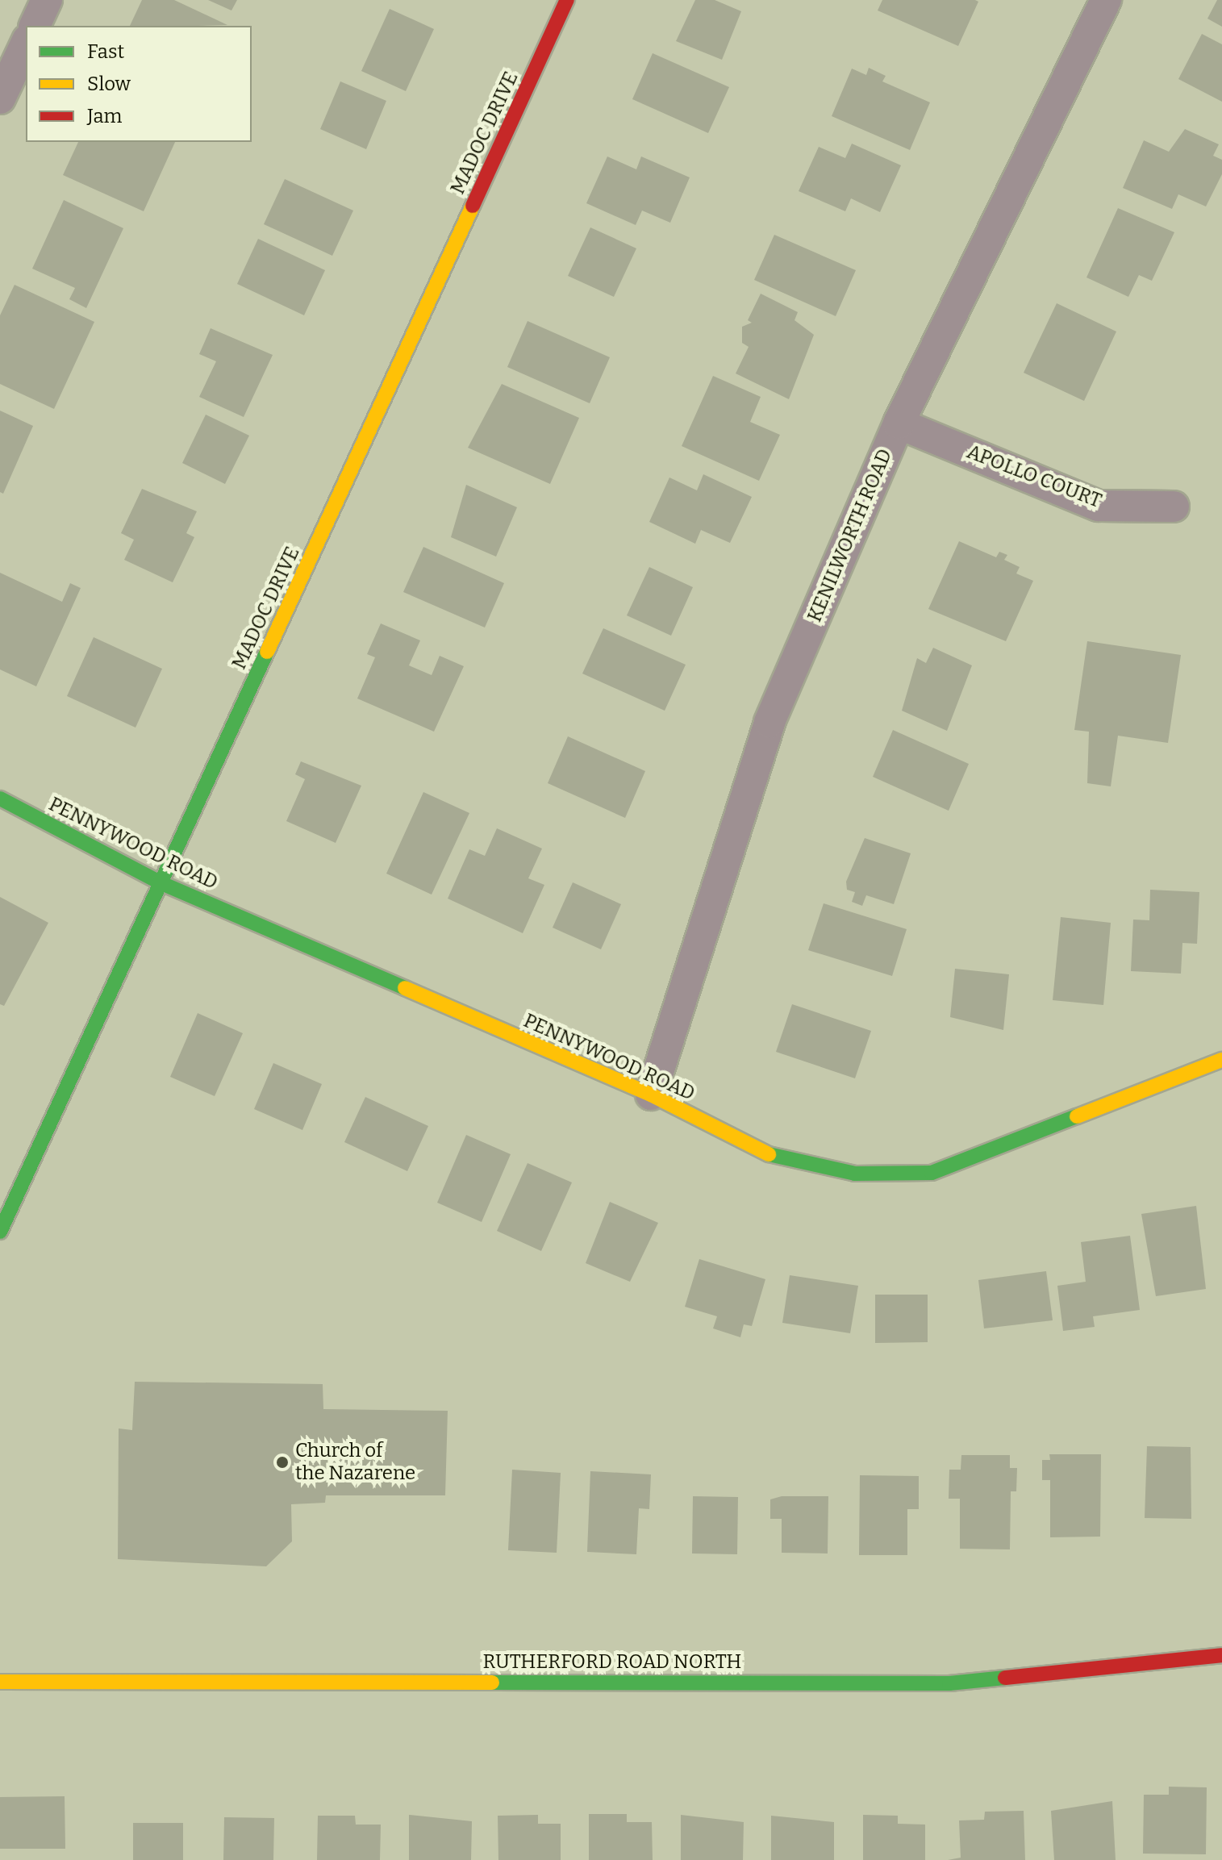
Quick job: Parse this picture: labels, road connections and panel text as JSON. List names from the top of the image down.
{
  "streets": {
    "street": [
      "MADOC DRIVE",
      "APOLLO COURT",
      "KENILWORTH ROAD",
      "PENNYWOOD ROAD",
      "RUTHERFORD ROAD NORTH"
    ]
  },
  "crossings": [
    ["MADOC DRIVE", "PENNYWOOD ROAD"],
    ["APOLLO COURT", "KENILWORTH ROAD"],
    ["KENILWORTH ROAD", "PENNYWOOD ROAD"]
  ],
  "places": ["Church of the Nazarene"],
  "legend": ["Fast", "Slow", "Jam"]
}
